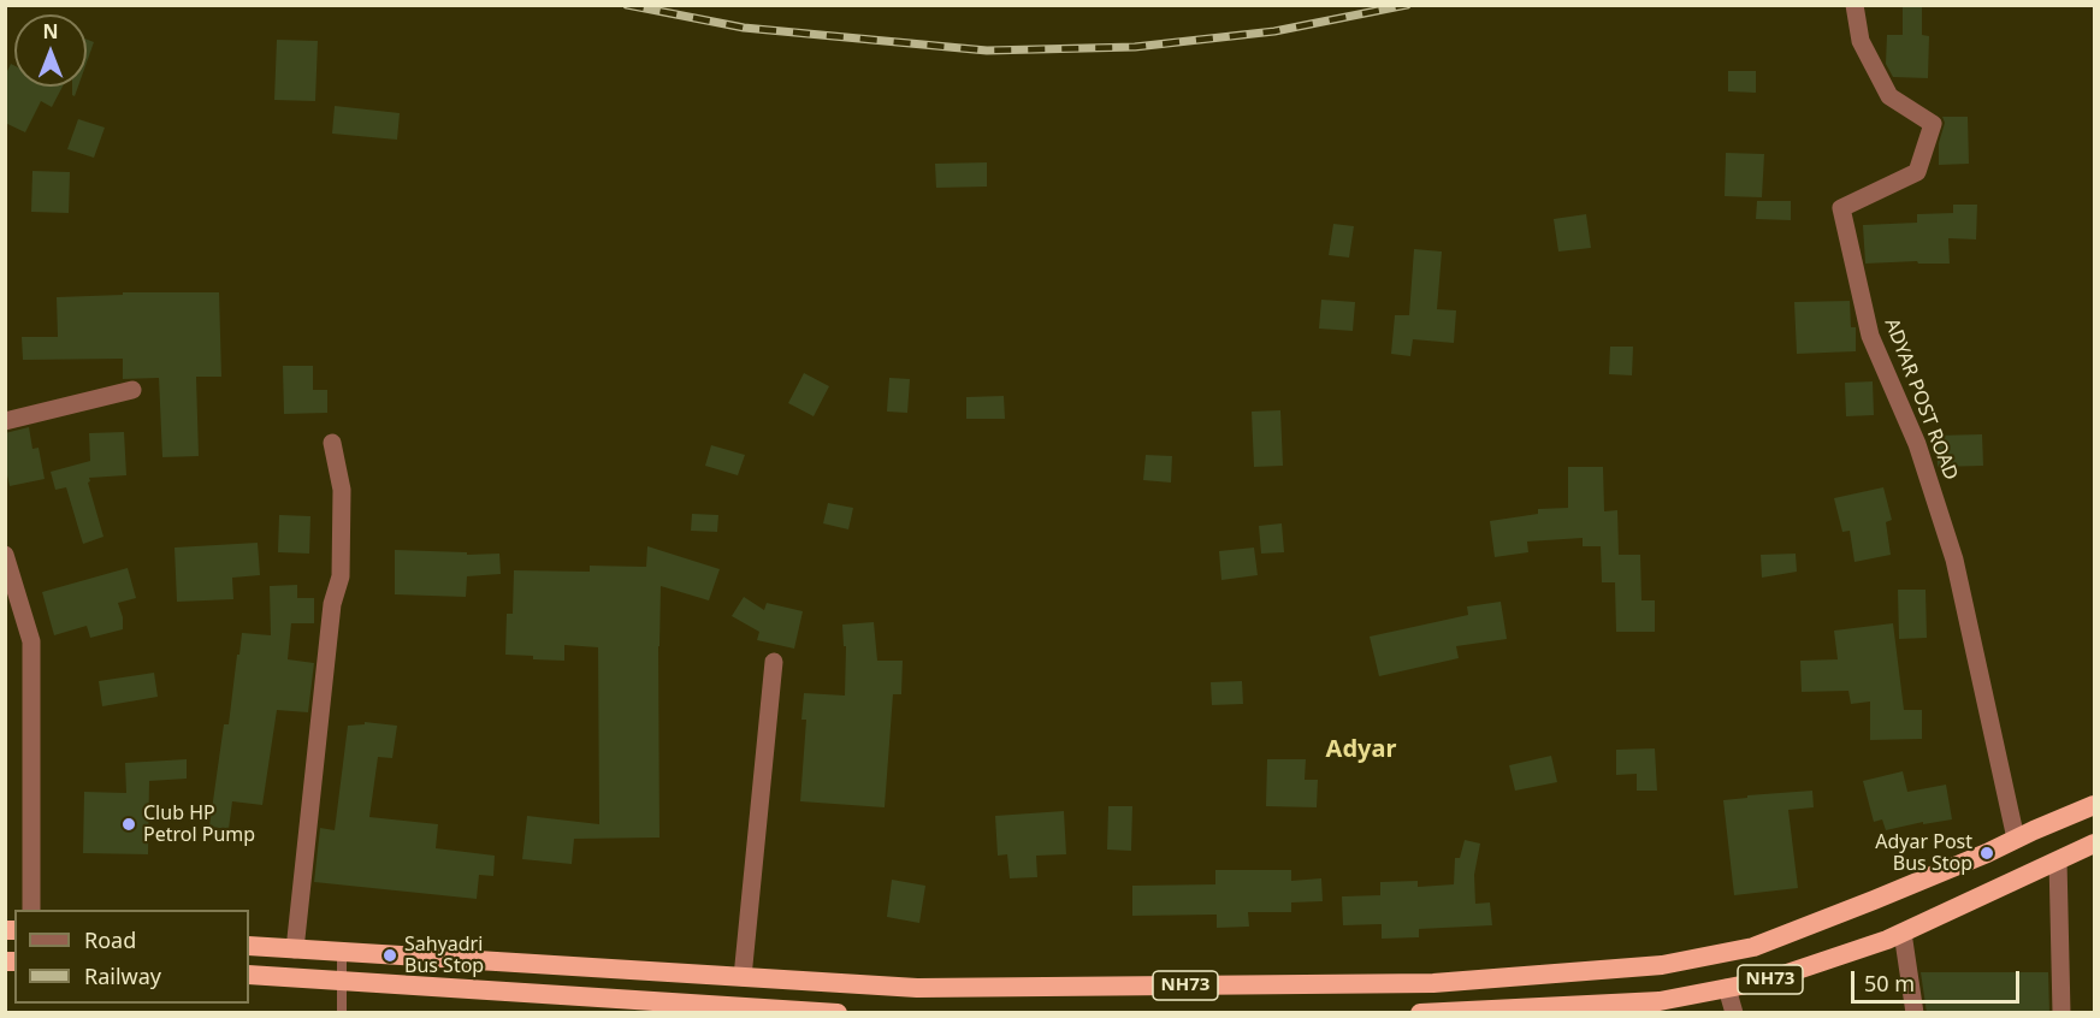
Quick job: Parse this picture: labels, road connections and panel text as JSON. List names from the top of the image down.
{
  "streets": {
    "highway": ["NH73"],
    "street": ["ADYAR POST ROAD"]
  },
  "crossings": [
    ["ADYAR POST ROAD", "NH73"]
  ],
  "districts": ["Adyar"],
  "places": ["Club HP Petrol Pump", "Adyar Post Bus Stop", "Sahyadri Bus Stop"],
  "legend": ["Road", "Railway"],
  "scale_bar": "50 m",
  "north": "top"
}
